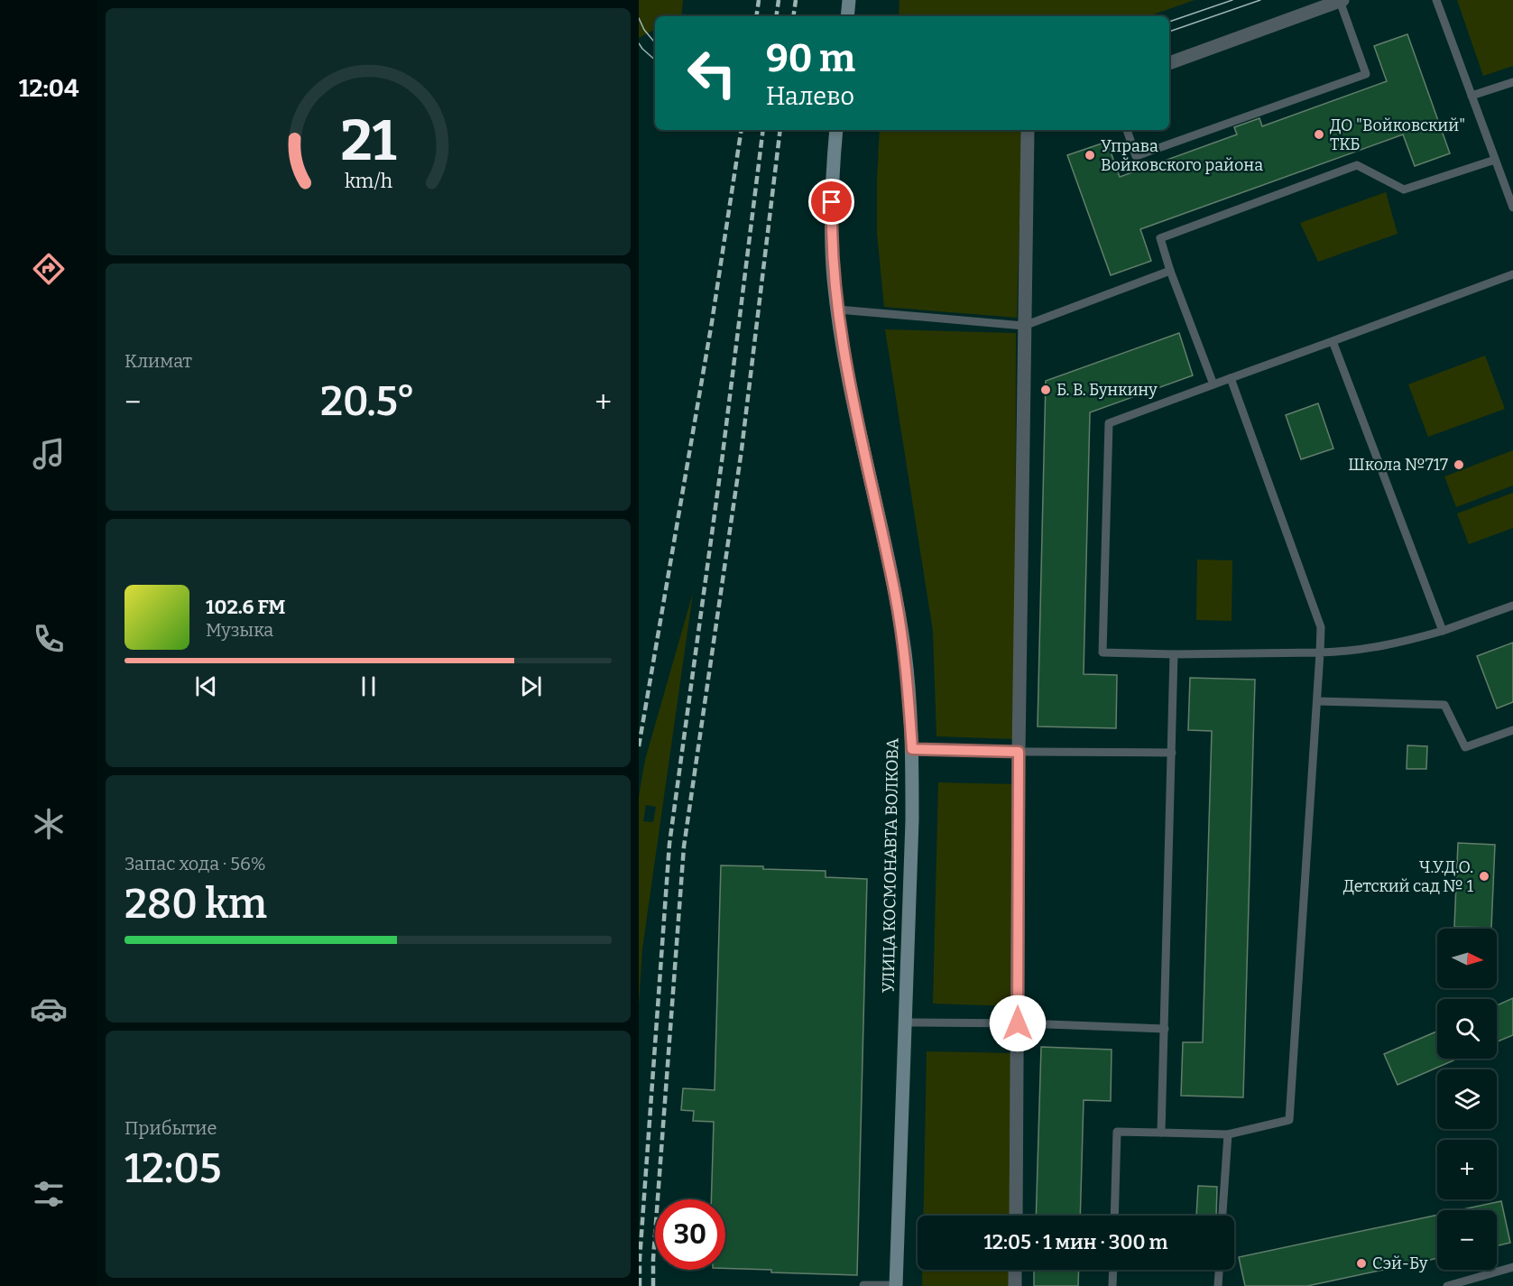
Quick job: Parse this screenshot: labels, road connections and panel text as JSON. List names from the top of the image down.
{
  "streets": {
    "main road": ["УЛИЦА КОСМОНАВТА ВОЛКОВА"]
  },
  "places": [
    "ДО \"Войковский\" ТКБ",
    "Управа Войковского района",
    "Б. В. Бункину",
    "Школа №717",
    "Ч.У.Д.О. Детский сад № 1",
    "Сэй-Бу"
  ],
  "north": "right",
  "page": {
    "tabs": "12:04",
    "turn": ["90 m", "Налево"],
    "tile": [
      "Климат",
      ["Запас хода · 56%", "280 km"],
      ["Прибытие", "12:05"]
    ],
    "heat": ["−", "20.5°", "+"],
    "song": ["102.6 FM", "Музыка"],
    "map_buttons": ["+", "−"],
    "limit": "30",
    "trip": "12:05 · 1 мин · 300 m",
    "gauge": ["21", "km/h"]
  }
}
